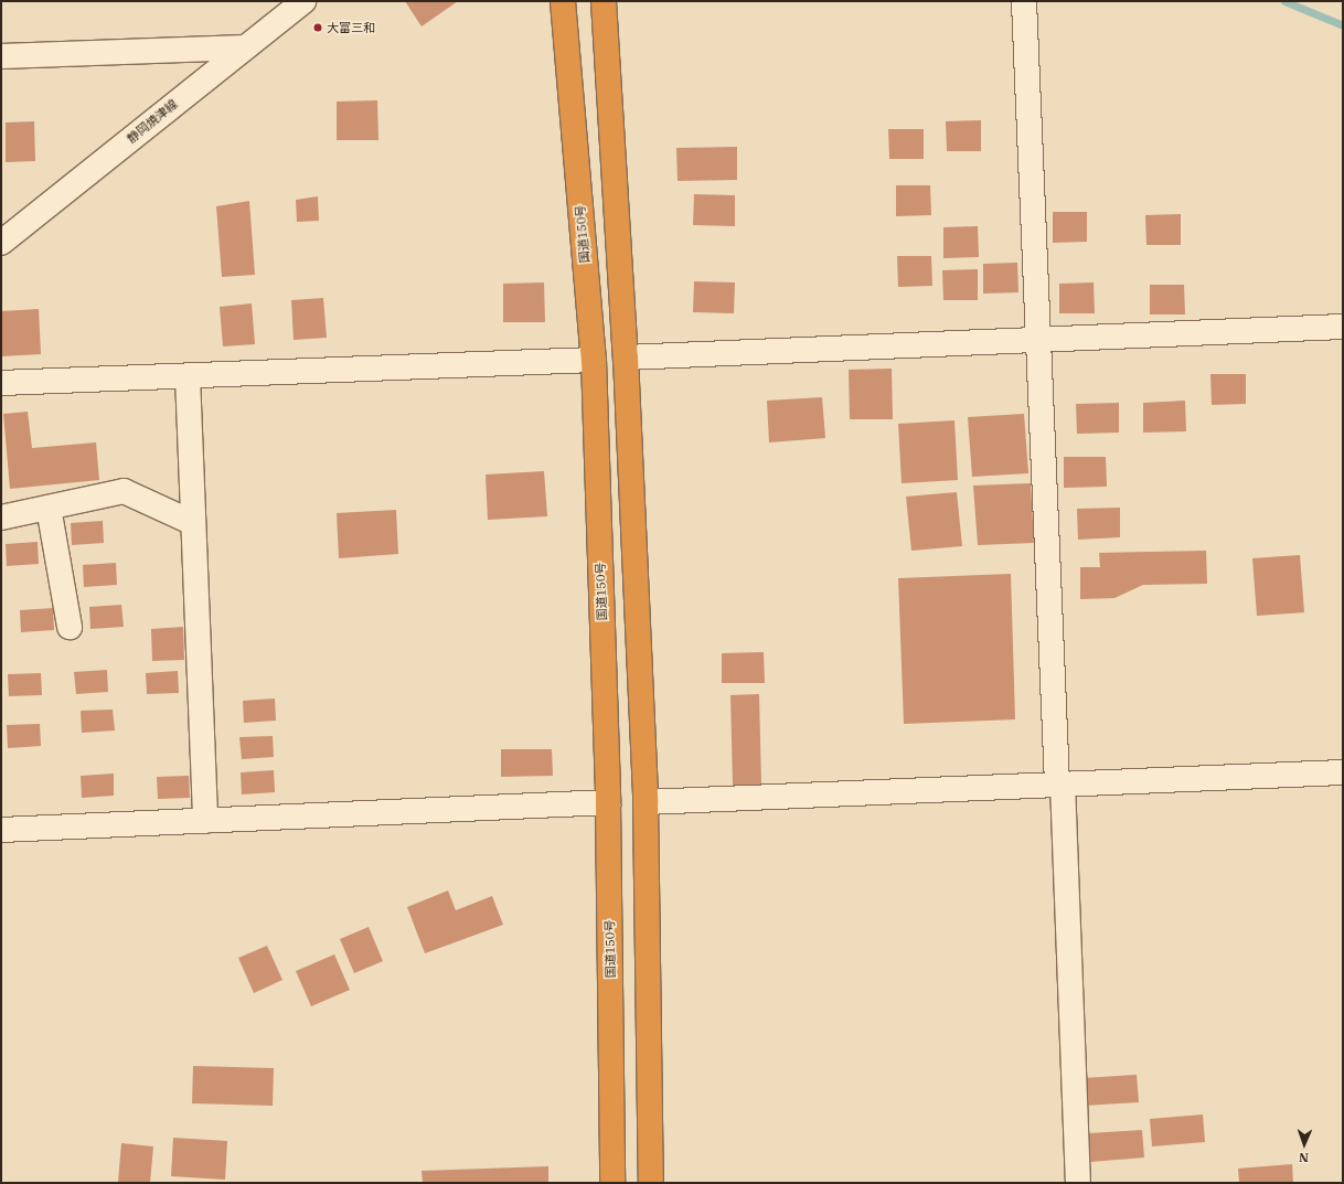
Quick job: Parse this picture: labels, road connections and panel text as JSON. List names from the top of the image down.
{
  "streets": {
    "highway": ["国道150号"],
    "street": ["静岡焼津線"]
  },
  "places": ["大富三和"],
  "north": "bottom"
}
